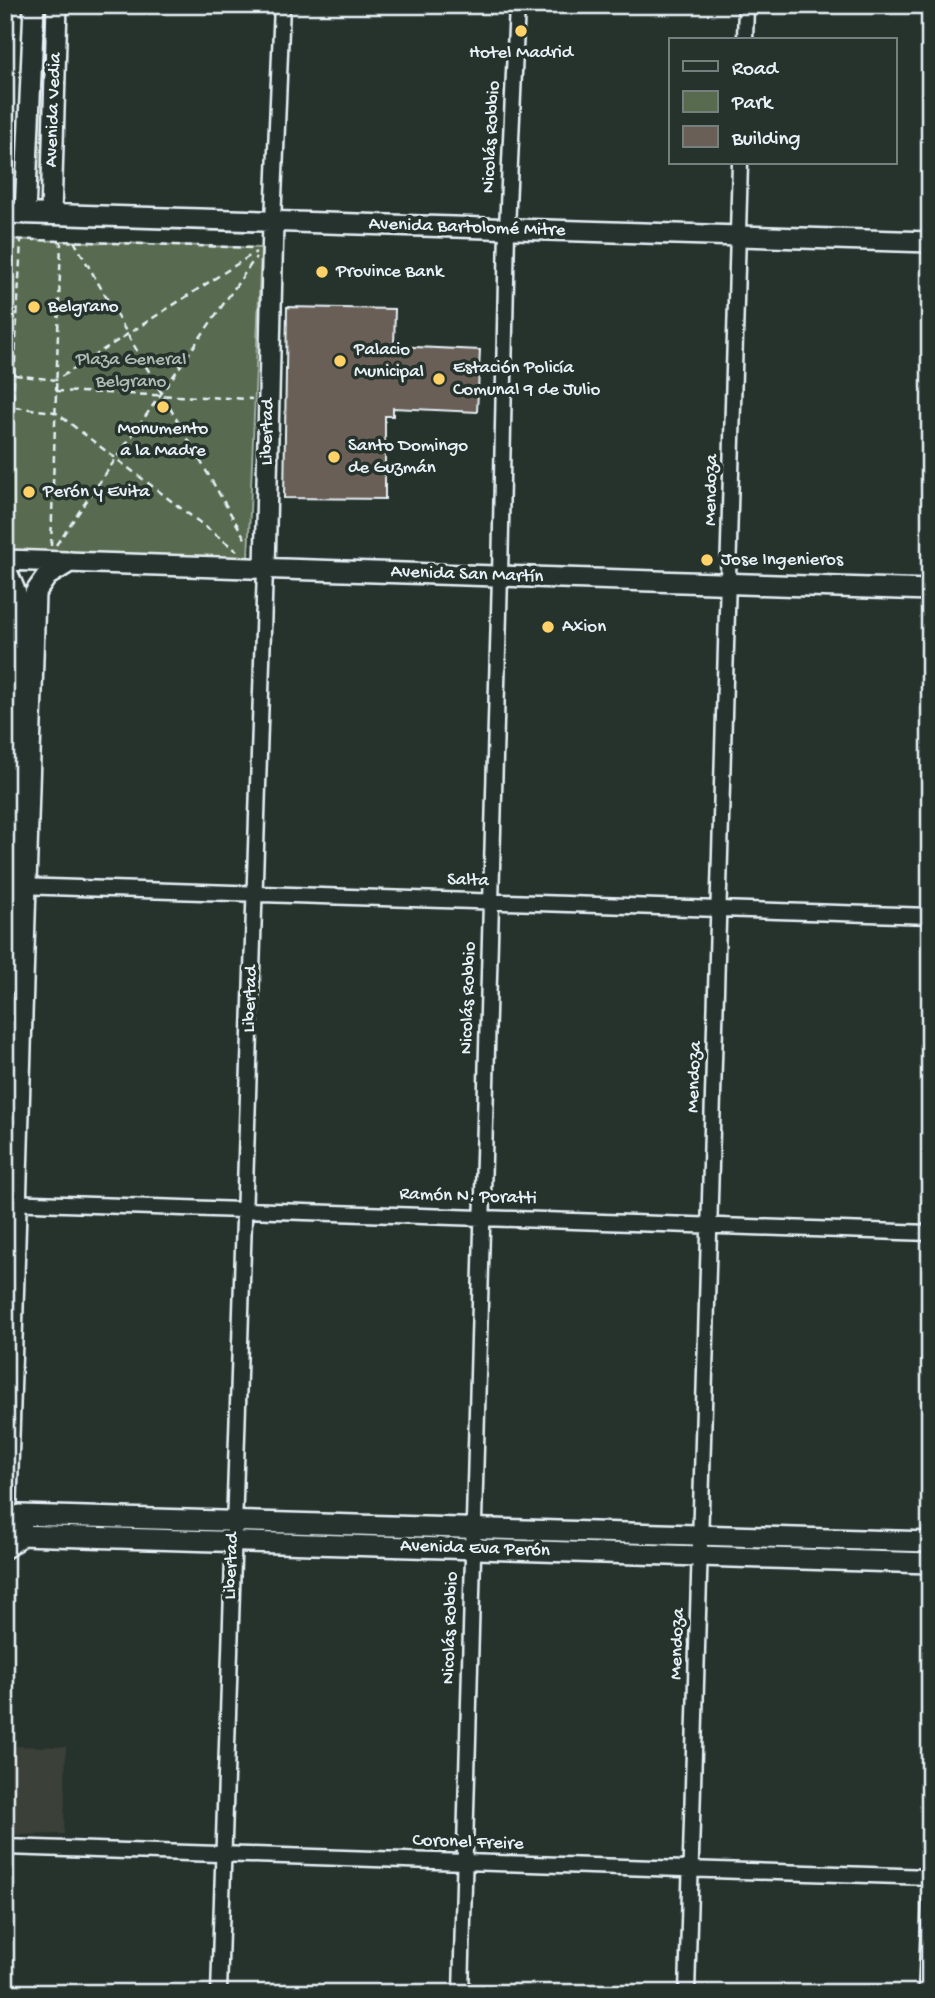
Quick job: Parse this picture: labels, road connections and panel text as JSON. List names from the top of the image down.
{
  "streets": {
    "main road": [
      "Avenida Vedia",
      "Avenida Bartolomé Mitre",
      "Libertad",
      "Avenida San Martín",
      "Avenida Eva Perón"
    ],
    "street": [
      "Nicolás Robbio",
      "Mendoza",
      "Salta",
      "Ramón N. Poratti",
      "Coronel Freire"
    ]
  },
  "crossings": [
    ["Avenida Vedia", "Avenida Bartolomé Mitre"],
    ["Nicolás Robbio", "Avenida Bartolomé Mitre"],
    ["Nicolás Robbio", "Avenida San Martín"],
    ["Nicolás Robbio", "Salta"],
    ["Nicolás Robbio", "Ramón N. Poratti"],
    ["Nicolás Robbio", "Avenida Eva Perón"],
    ["Nicolás Robbio", "Coronel Freire"],
    ["Avenida Bartolomé Mitre", "Libertad"],
    ["Avenida Bartolomé Mitre", "Mendoza"],
    ["Libertad", "Avenida San Martín"],
    ["Libertad", "Salta"],
    ["Libertad", "Ramón N. Poratti"],
    ["Libertad", "Avenida Eva Perón"],
    ["Libertad", "Coronel Freire"],
    ["Mendoza", "Avenida San Martín"],
    ["Mendoza", "Salta"],
    ["Mendoza", "Ramón N. Poratti"],
    ["Mendoza", "Avenida Eva Perón"],
    ["Mendoza", "Coronel Freire"]
  ],
  "parks": ["Plaza General Belgrano"],
  "places": [
    "Hotel Madrid",
    "Province Bank",
    "Belgrano",
    "Palacio Municipal",
    "Estación Policía Comunal 9 de Julio",
    "Monumento a la Madre",
    "Santo Domingo de Guzmán",
    "Perón y Evita",
    "Jose Ingenieros",
    "Axion"
  ],
  "legend": ["Road", "Park", "Building"]
}
